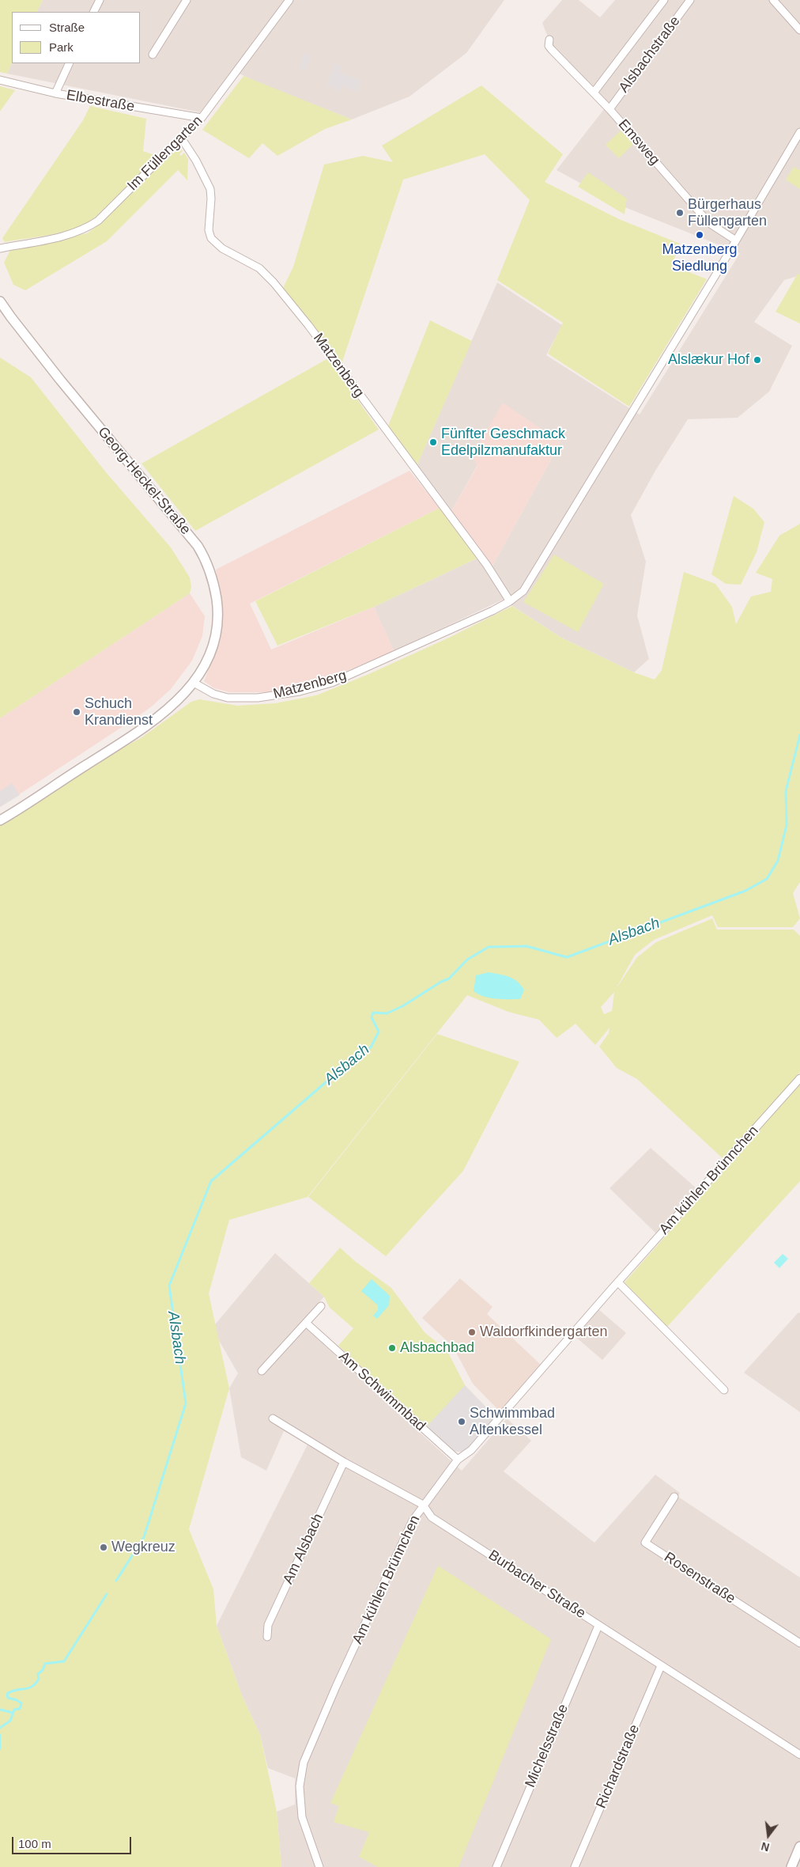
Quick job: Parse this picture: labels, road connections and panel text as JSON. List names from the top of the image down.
{
  "streets": {
    "street": [
      "Alsbachstraße",
      "Elbestraße",
      "Emsweg",
      "Im Füllengarten",
      "Matzenberg",
      "Georg-Heckel-Straße",
      "Am kühlen Brünnchen",
      "Am Schwimmbad",
      "Am Alsbach",
      "Rosenstraße",
      "Burbacher Straße",
      "Michelsstraße",
      "Richardstraße"
    ]
  },
  "crossings": [
    ["Alsbachstraße", "Emsweg"],
    ["Elbestraße", "Im Füllengarten"],
    ["Emsweg", "Matzenberg"],
    ["Im Füllengarten", "Matzenberg"],
    ["Matzenberg", "Georg-Heckel-Straße"],
    ["Am kühlen Brünnchen", "Am Schwimmbad"],
    ["Am kühlen Brünnchen", "Burbacher Straße"],
    ["Am Alsbach", "Burbacher Straße"],
    ["Burbacher Straße", "Michelsstraße"],
    ["Burbacher Straße", "Richardstraße"]
  ],
  "water": ["Alsbach"],
  "places": [
    "Bürgerhaus Füllengarten",
    "Matzenberg Siedlung",
    "Alslækur Hof",
    "Fünfter Geschmack Edelpilzmanufaktur",
    "Schuch Krandienst",
    "Waldorfkindergarten",
    "Alsbachbad",
    "Schwimmbad Altenkessel",
    "Wegkreuz"
  ],
  "legend": ["Straße", "Park"],
  "scale_bar": "100 m",
  "north": "bottom"
}
